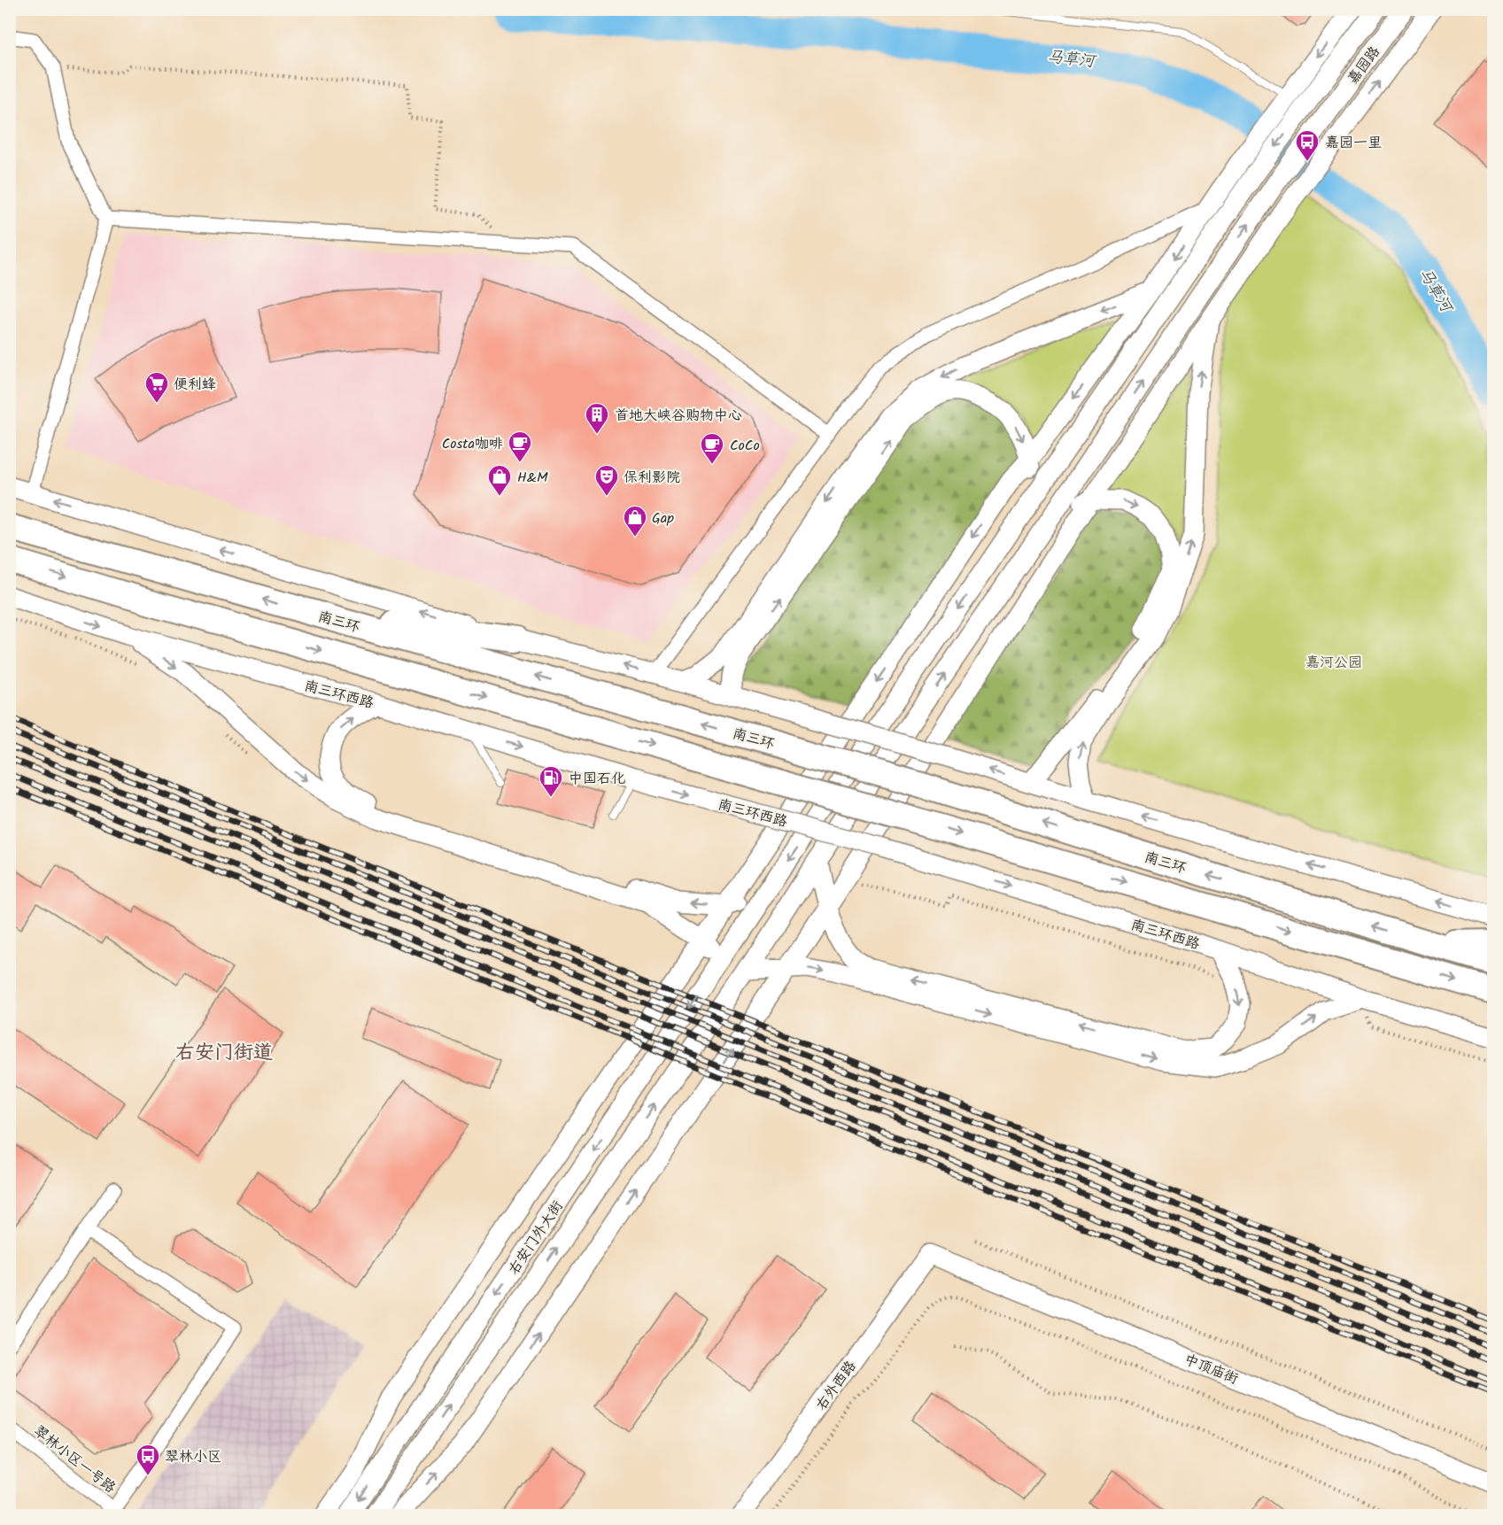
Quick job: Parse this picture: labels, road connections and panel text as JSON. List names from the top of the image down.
{
  "streets": {
    "highway": ["南三环"],
    "main road": [
      "嘉园路",
      "南三环西路",
      "右安门外大街",
      "中顶庙街",
      "右外西路"
    ],
    "street": ["翠林小区一号路"]
  },
  "crossings": [
    ["嘉园路", "右安门外大街"],
    ["中顶庙街", "右外西路"]
  ],
  "districts": ["右安门街道"],
  "water": ["马草河"],
  "parks": ["嘉河公园"],
  "places": {
    "bus stop": ["嘉园一里", "翠林小区"],
    "supermarket": ["便利蜂"],
    "building": ["首地大峡谷购物中心"],
    "cafe": ["Costa咖啡", "CoCo"],
    "shop": ["H&M", "Gap"],
    "theatre": ["保利影院"],
    "fuel station": ["中国石化"]
  }
}
